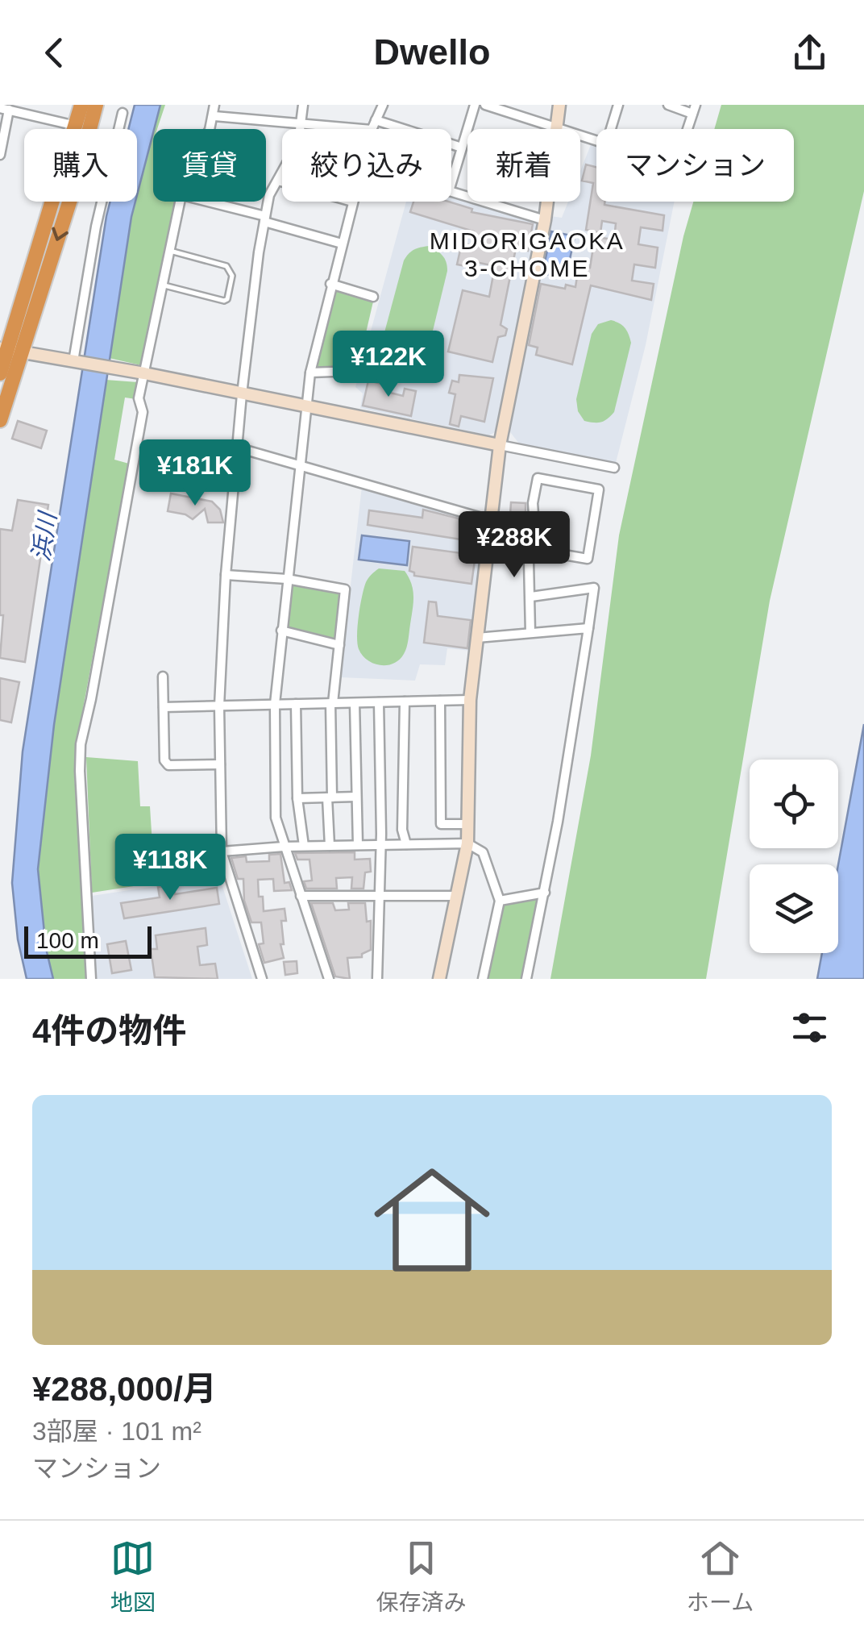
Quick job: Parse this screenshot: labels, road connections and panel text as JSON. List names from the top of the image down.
{
  "districts": ["MIDORIGAOKA 3-CHOME"],
  "water": ["浜川"],
  "scale_bar": "100 m",
  "page": {
    "header": "Dwello",
    "chip": [
      "購入",
      "賃貸",
      "絞り込み",
      "新着",
      "マンション"
    ],
    "price": [
      "¥122K",
      "¥181K",
      "¥288K",
      "¥118K"
    ],
    "scale": "100 m",
    "heading": "4件の物件",
    "list": [
      {
        "name": "¥288,000/月",
        "note": "3部屋 · 101 m² · マンション"
      }
    ],
    "tabs": ["地図", "保存済み", "ホーム"]
  }
}
